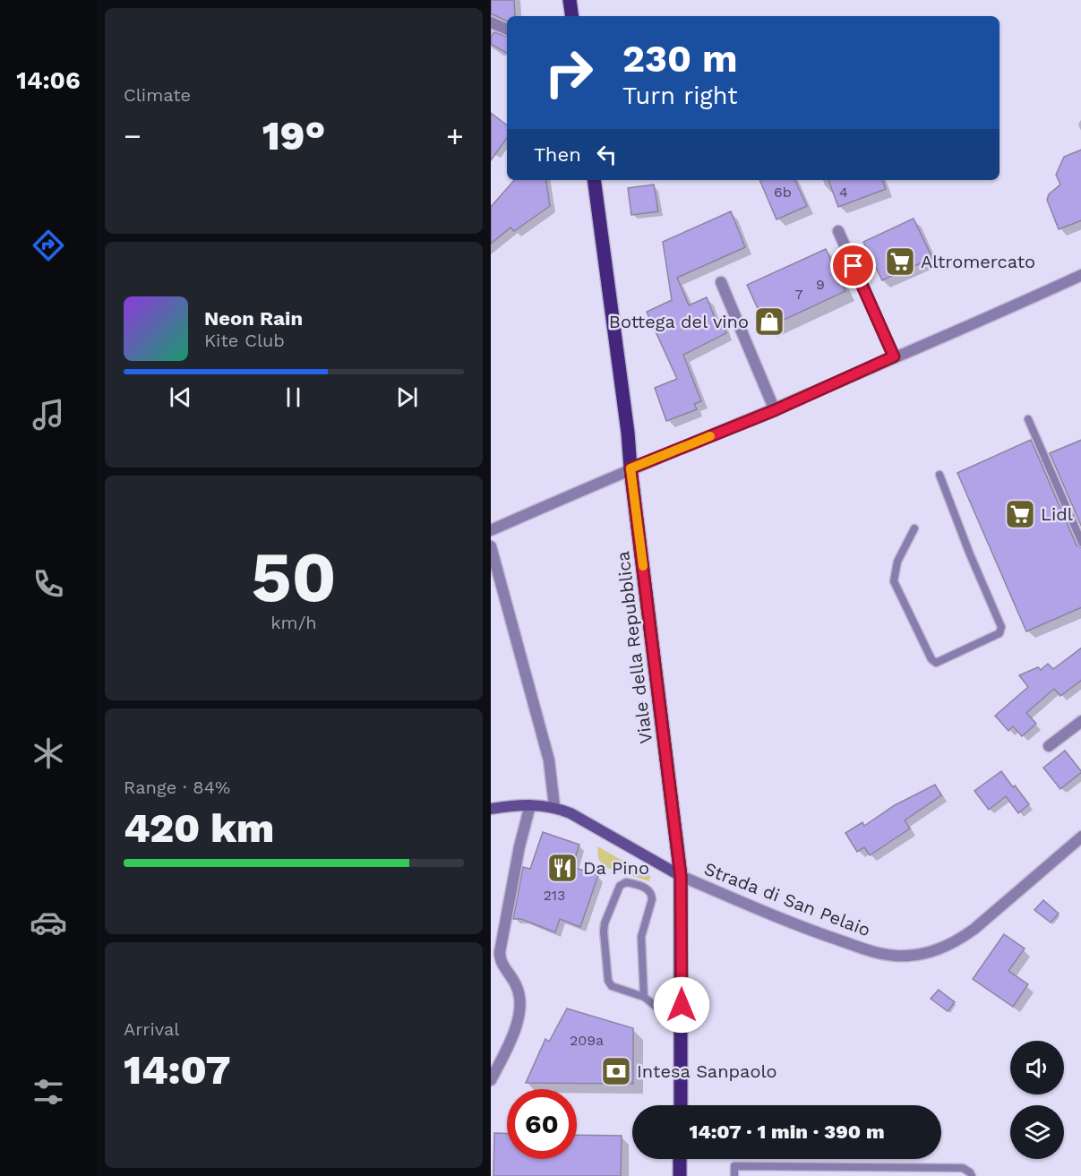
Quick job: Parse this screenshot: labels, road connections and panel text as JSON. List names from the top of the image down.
{
  "streets": {
    "main road": ["Viale della Repubblica", "Strada di San Pelaio"]
  },
  "crossings": [
    ["Viale della Repubblica", "Strada di San Pelaio"]
  ],
  "places": {
    "supermarket": ["Altromercato", "Lidl"],
    "shop": ["Bottega del vino"],
    "restaurant": ["Da Pino"],
    "bank": ["Intesa Sanpaolo"]
  },
  "house_numbers": [
    "6b",
    "4",
    "9",
    "7",
    "213",
    "209a"
  ],
  "page": {
    "tabs": "14:06",
    "tile": [
      "Climate",
      ["50", "km/h"],
      ["Range · 84%", "420 km"],
      ["Arrival", "14:07"]
    ],
    "turn": ["230 m", "Turn right"],
    "heat": ["−", "19°", "+"],
    "then": "Then",
    "song": ["Neon Rain", "Kite Club"],
    "limit": "60",
    "trip": "14:07 · 1 min · 390 m"
  }
}
